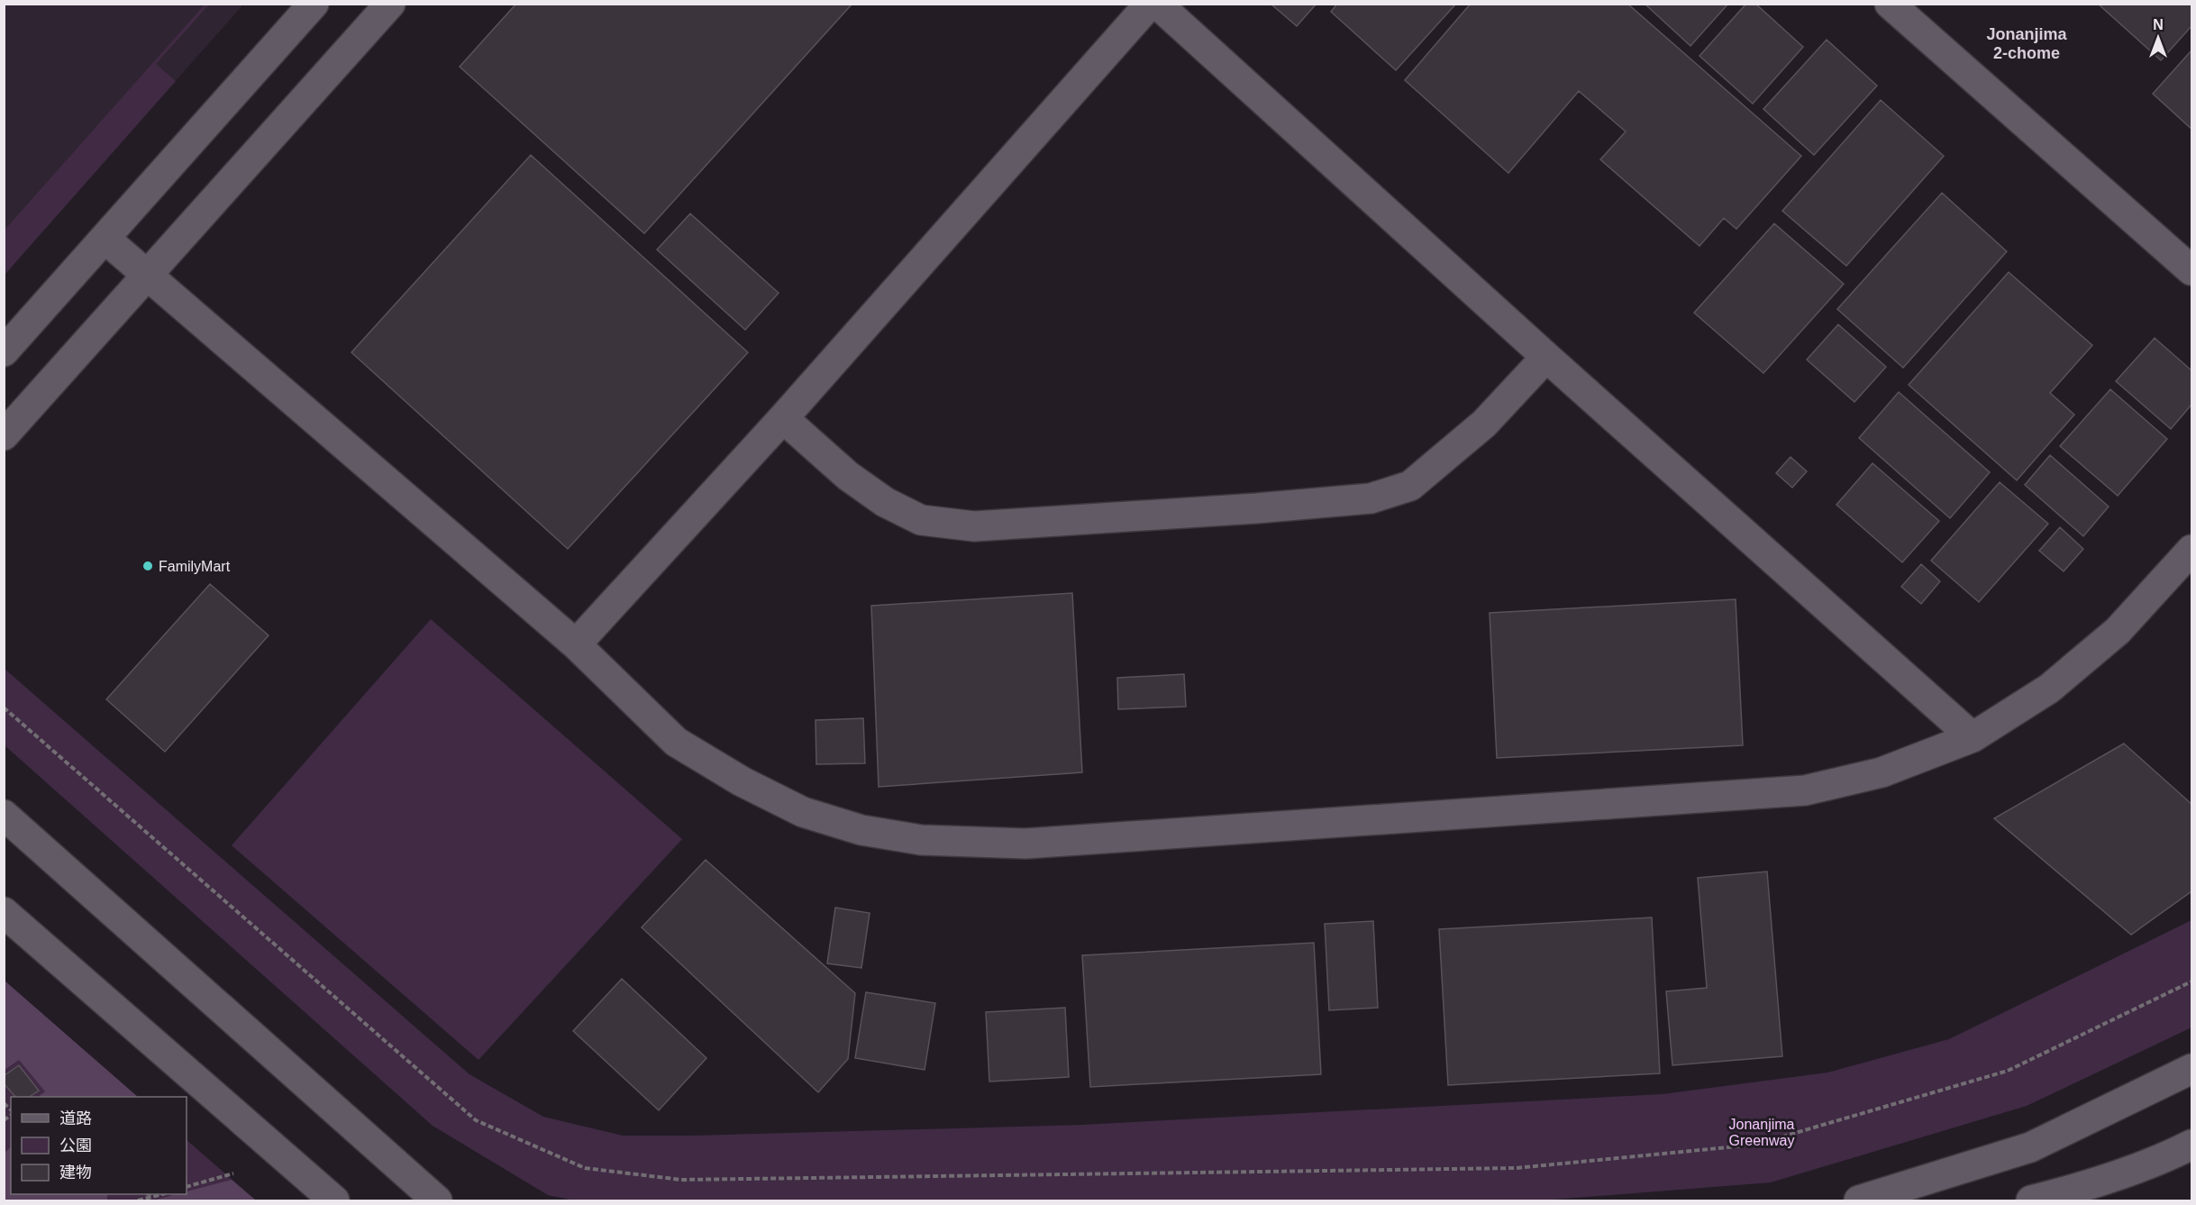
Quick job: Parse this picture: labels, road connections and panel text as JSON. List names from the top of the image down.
{
  "districts": ["Jonanjima 2-chome"],
  "parks": ["Jonanjima Greenway"],
  "places": ["FamilyMart"],
  "legend": ["道路", "公園", "建物"],
  "north": "top"
}
